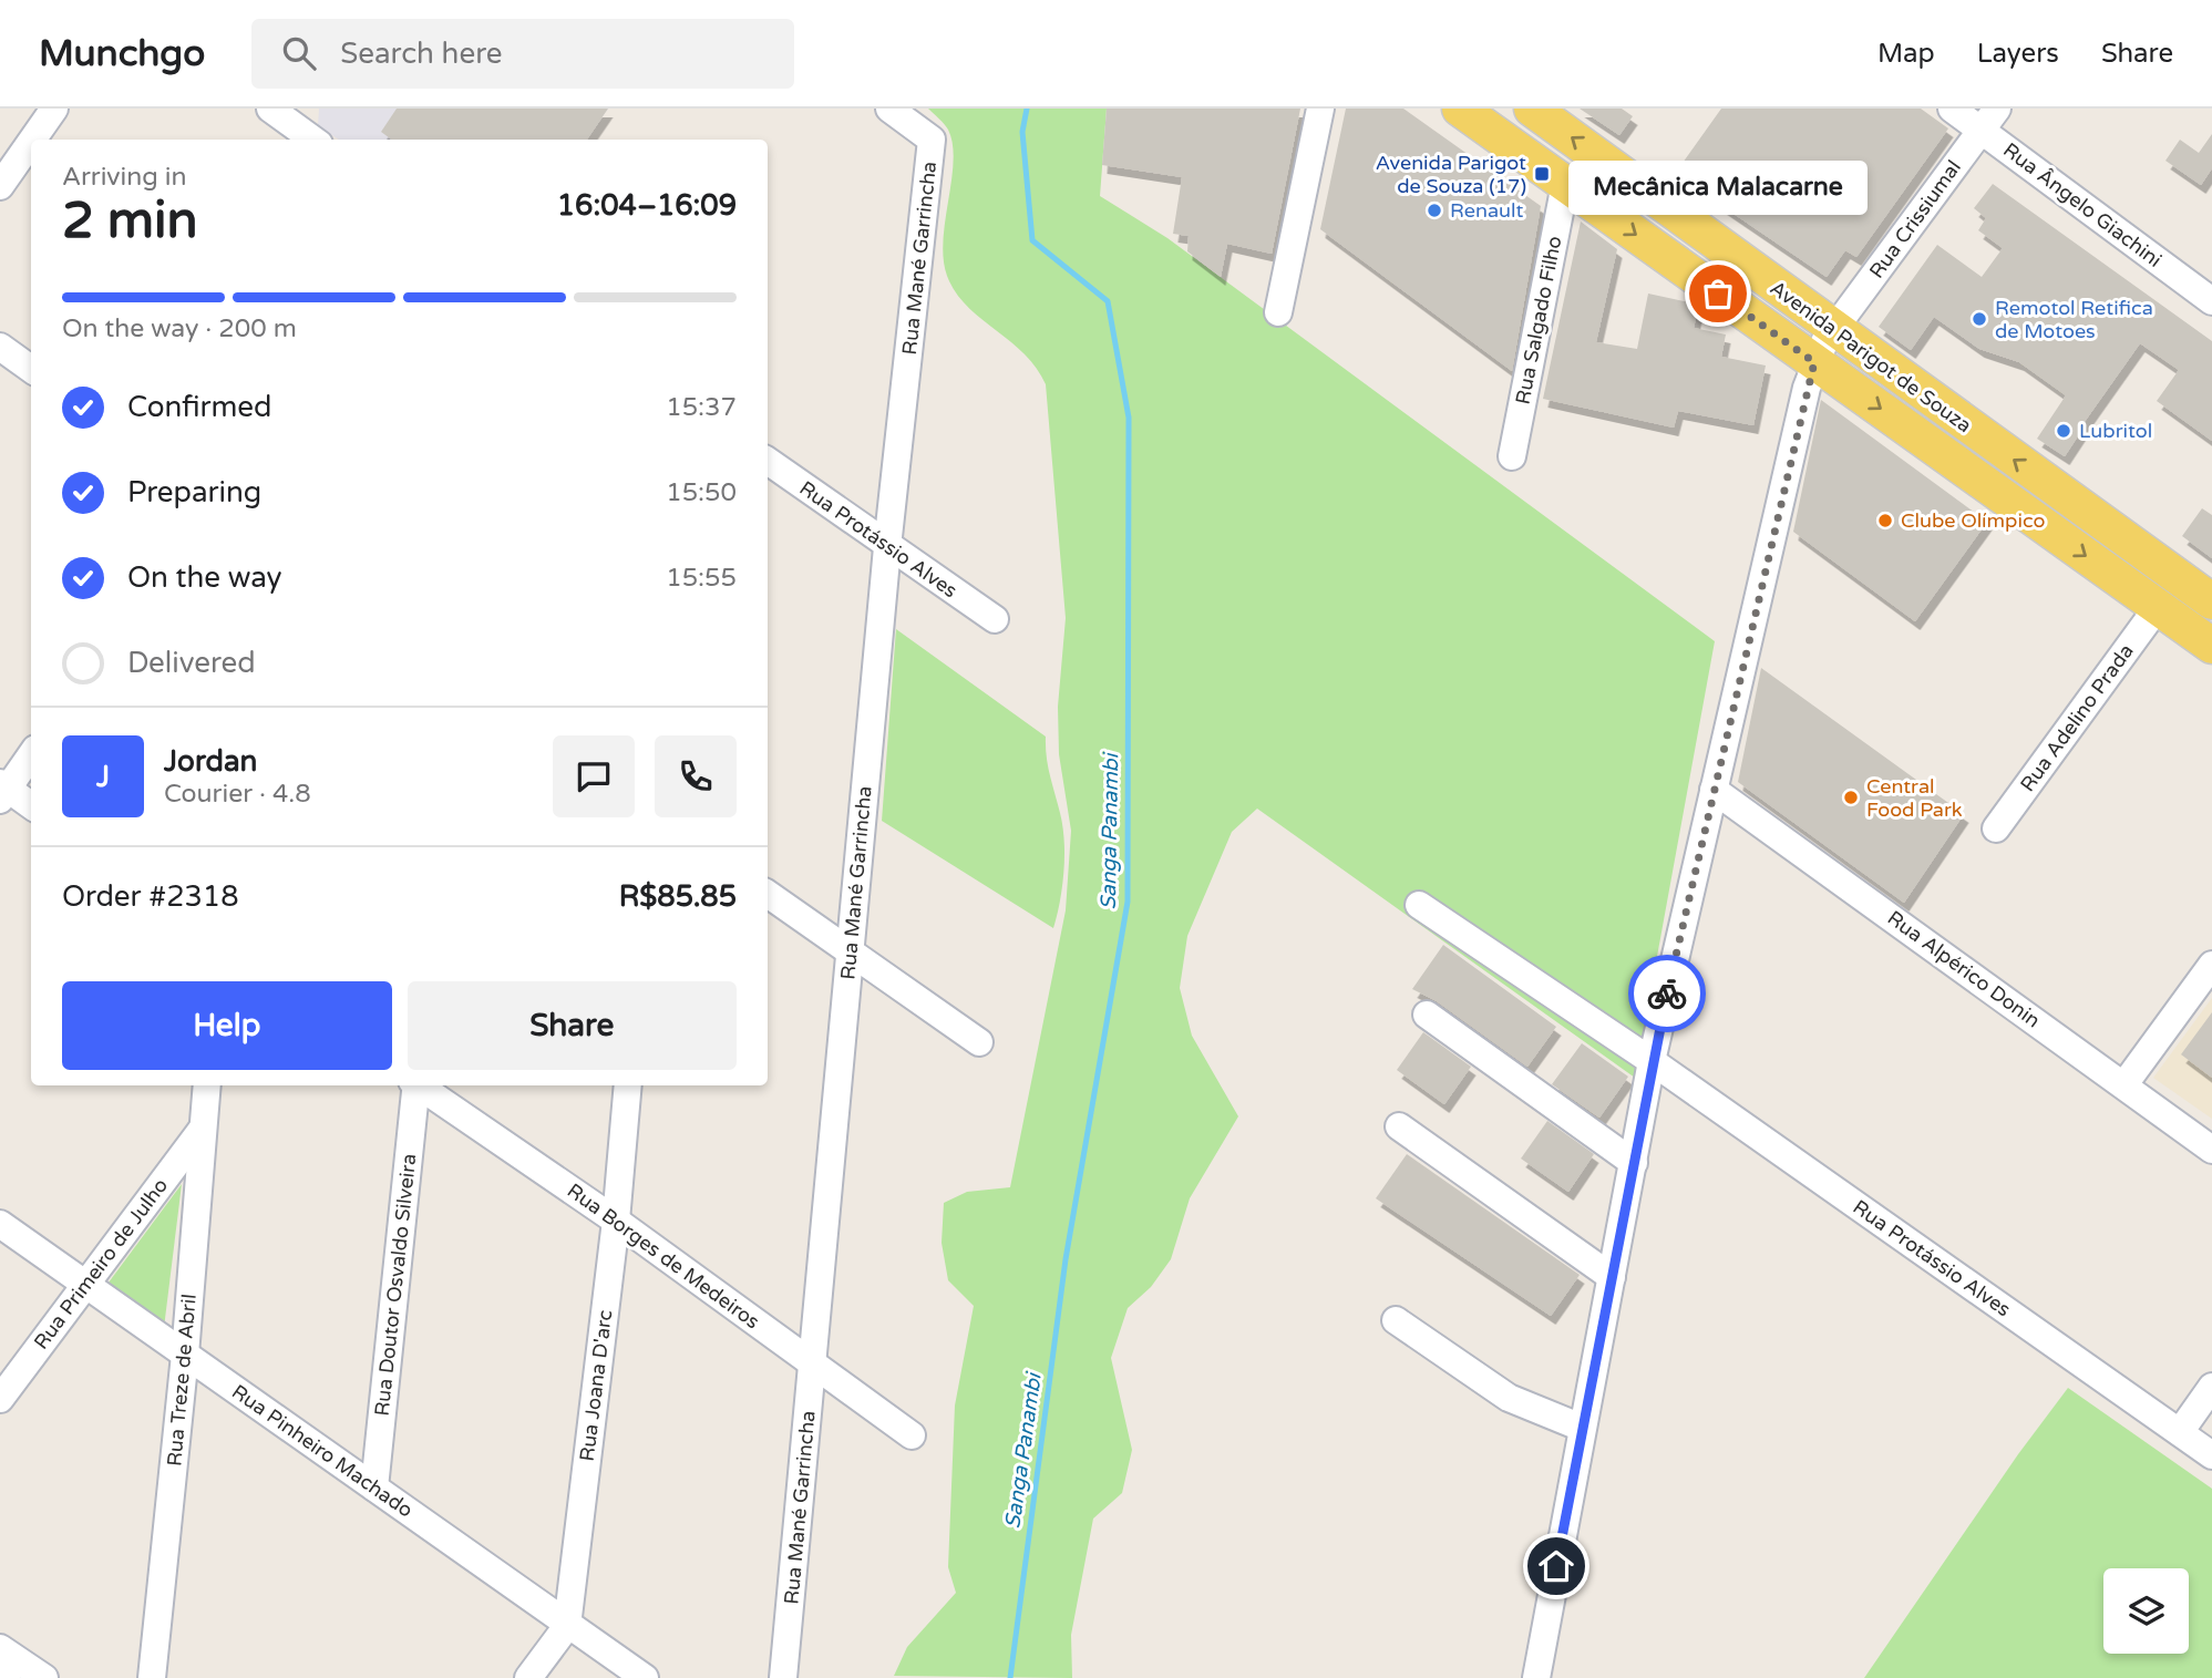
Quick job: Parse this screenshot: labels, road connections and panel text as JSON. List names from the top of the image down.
{
  "streets": {
    "main road": ["Avenida Parigot de Souza"],
    "street": [
      "Rua Ângelo Giachini",
      "Rua Crissiumal",
      "Rua Mané Garrincha",
      "Rua Salgado Filho",
      "Rua Protássio Alves",
      "Rua Adelino Prada",
      "Rua Alpérico Donin",
      "Rua Borges de Medeiros",
      "Rua Primeiro de Julho",
      "Rua Doutor Osvaldo Silveira",
      "Rua Treze de Abril",
      "Rua Joana D'arc",
      "Rua Pinheiro Machado"
    ]
  },
  "crossings": [
    ["Rua Ângelo Giachini", "Rua Crissiumal"],
    ["Rua Crissiumal", "Avenida Parigot de Souza"],
    ["Rua Crissiumal", "Rua Protássio Alves"],
    ["Rua Crissiumal", "Rua Alpérico Donin"],
    ["Rua Mané Garrincha", "Rua Protássio Alves"],
    ["Rua Mané Garrincha", "Rua Borges de Medeiros"],
    ["Rua Salgado Filho", "Avenida Parigot de Souza"],
    ["Avenida Parigot de Souza", "Rua Adelino Prada"],
    ["Rua Borges de Medeiros", "Rua Joana D'arc"],
    ["Rua Primeiro de Julho", "Rua Treze de Abril"],
    ["Rua Primeiro de Julho", "Rua Pinheiro Machado"],
    ["Rua Doutor Osvaldo Silveira", "Rua Pinheiro Machado"],
    ["Rua Treze de Abril", "Rua Pinheiro Machado"],
    ["Rua Joana D'arc", "Rua Pinheiro Machado"]
  ],
  "water": ["Sanga Panambi"],
  "places": {
    "transit": ["Avenida Parigot de Souza (17)"],
    "other": [
      "Renault",
      "Mecânica Malacarne",
      "Remotol Retifica de Motoes",
      "Lubritol",
      "Clube Olímpico",
      "Central Food Park"
    ]
  },
  "page": {
    "header": "Munchgo",
    "search": "Search here",
    "nav": ["Map", "Layers", "Share"],
    "heading": ["2 min", "Arriving in", "16:04–16:09"],
    "panel": [
      "Jordan",
      "Courier · 4.8",
      "Order #2318",
      "R$85.85"
    ],
    "bubble": "Mecânica Malacarne",
    "bar": "On the way · 200 m",
    "list": [
      ["Confirmed", "15:37"],
      ["Preparing", "15:50"],
      ["On the way", "15:55"],
      "Delivered"
    ],
    "round": "J",
    "buttons": ["Help", "Share"]
  }
}
